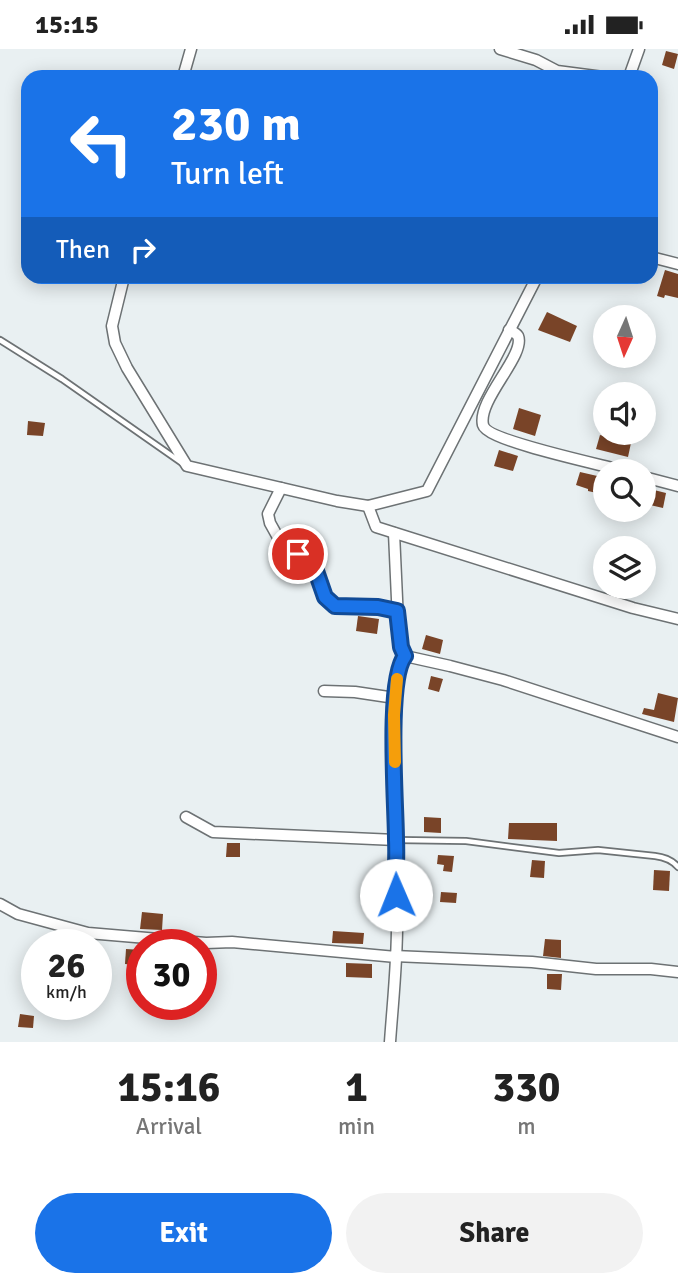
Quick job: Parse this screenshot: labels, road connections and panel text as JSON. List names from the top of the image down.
{
  "north": "bottom",
  "page": {
    "status": "15:15",
    "turn": ["230 m", "Turn left"],
    "then": "Then",
    "speed": "26 km/h",
    "limit": "30",
    "eta": [
      "15:16",
      "Arrival",
      "1",
      "min",
      "330",
      "m"
    ],
    "buttons": ["Exit", "Share"]
  }
}
